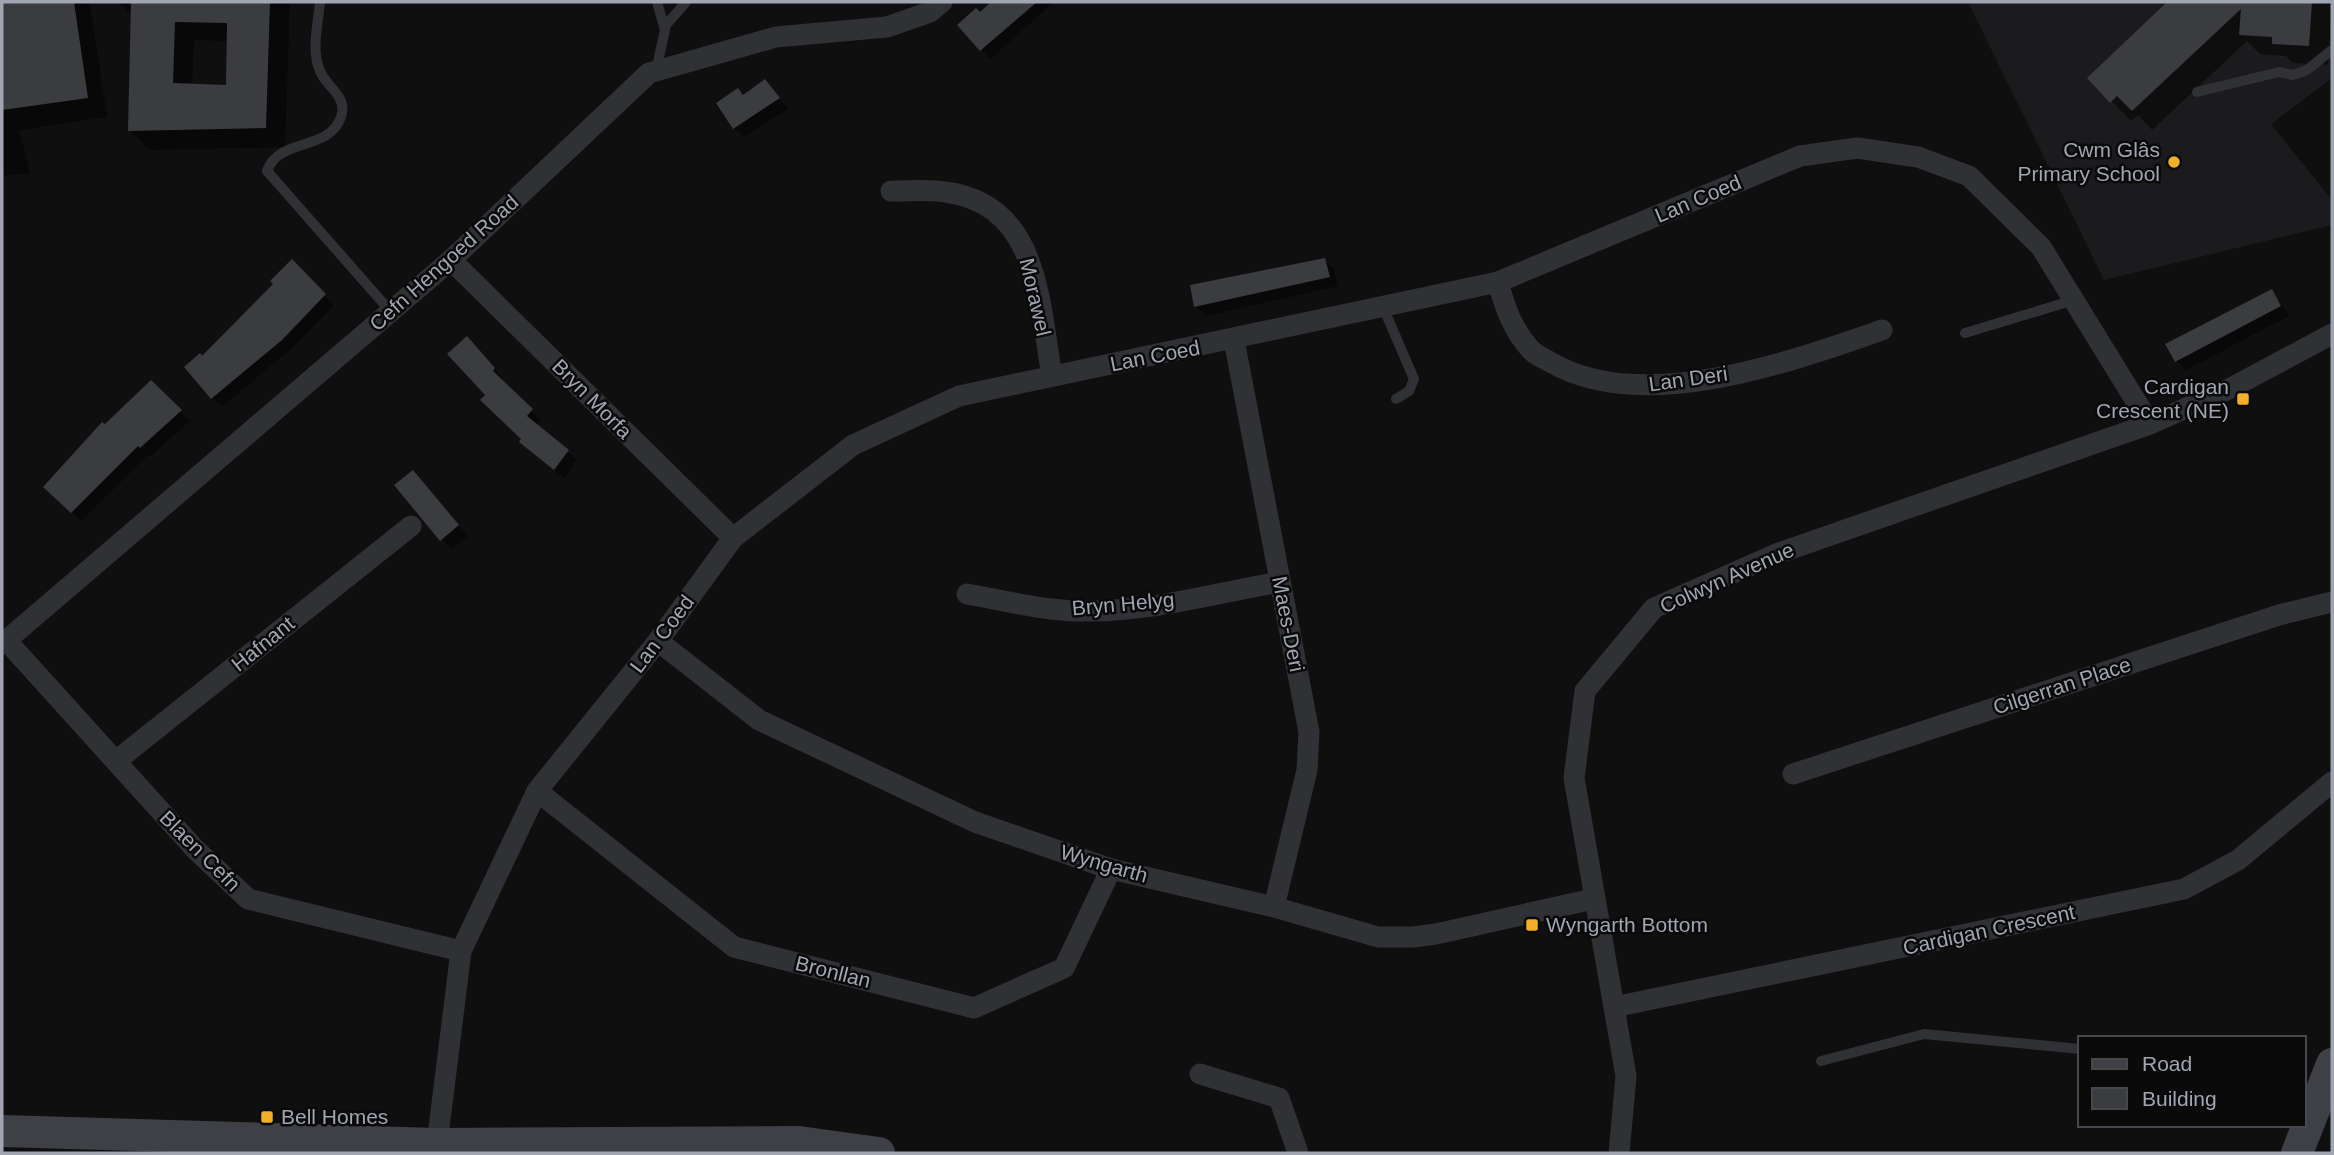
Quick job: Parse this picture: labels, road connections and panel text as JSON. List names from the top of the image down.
{
  "streets": {
    "street": [
      "Lan Coed",
      "Cefn Hengoed Road",
      "Morawel",
      "Lan Deri",
      "Bryn Morfa",
      "Colwyn Avenue",
      "Bryn Helyg",
      "Maes-Deri",
      "Hafnant",
      "Cilgerran Place",
      "Blaen Cefn",
      "Wyngarth",
      "Cardigan Crescent",
      "Bronllan"
    ]
  },
  "crossings": [
    ["Lan Coed", "Morawel"],
    ["Lan Coed", "Lan Deri"],
    ["Lan Coed", "Bryn Morfa"],
    ["Lan Coed", "Colwyn Avenue"],
    ["Lan Coed", "Maes-Deri"],
    ["Lan Coed", "Blaen Cefn"],
    ["Lan Coed", "Wyngarth"],
    ["Lan Coed", "Bronllan"],
    ["Cefn Hengoed Road", "Bryn Morfa"],
    ["Cefn Hengoed Road", "Blaen Cefn"],
    ["Colwyn Avenue", "Wyngarth"],
    ["Colwyn Avenue", "Cardigan Crescent"],
    ["Bryn Helyg", "Maes-Deri"],
    ["Maes-Deri", "Wyngarth"],
    ["Hafnant", "Blaen Cefn"],
    ["Wyngarth", "Bronllan"]
  ],
  "places": {
    "other": ["Cwm Glâs Primary School"],
    "transit": ["Cardigan Crescent (NE)", "Wyngarth Bottom", "Bell Homes"]
  },
  "legend": ["Road", "Building"]
}
